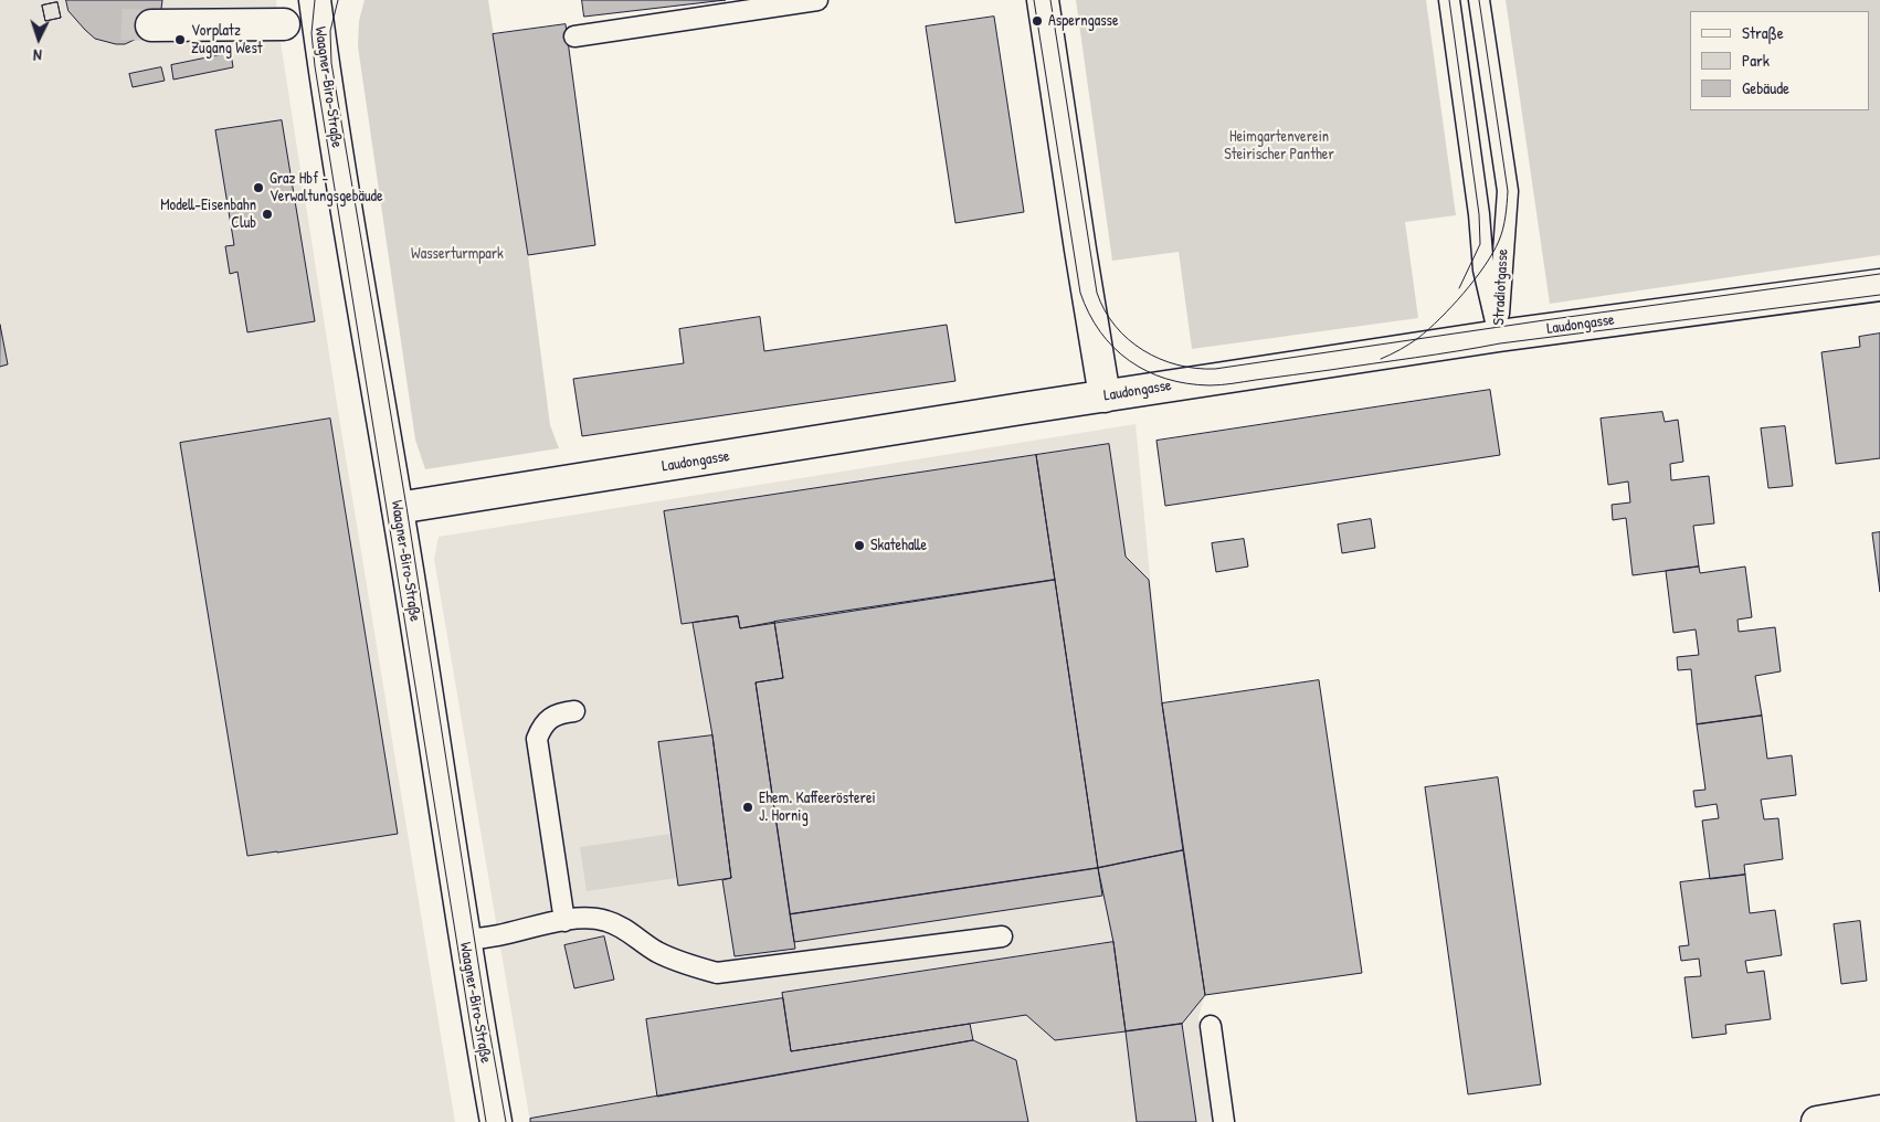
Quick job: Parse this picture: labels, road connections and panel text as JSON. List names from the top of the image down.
{
  "streets": {
    "street": ["Waagner-Biro-Straße", "Laudongasse"],
    "lane": ["Stradiotgasse"]
  },
  "crossings": [
    ["Waagner-Biro-Straße", "Laudongasse"],
    ["Stradiotgasse", "Laudongasse"]
  ],
  "parks": ["Heimgartenverein Steirischer Panther", "Wasserturmpark"],
  "places": [
    "Asperngasse",
    "Vorplatz Zugang West",
    "Graz Hbf - Verwaltungsgebäude",
    "Modell-Eisenbahn Club",
    "Skatehalle",
    "Ehem. Kaffeerösterei J. Hornig"
  ],
  "legend": ["Straße", "Park", "Gebäude"],
  "north": "bottom"
}
